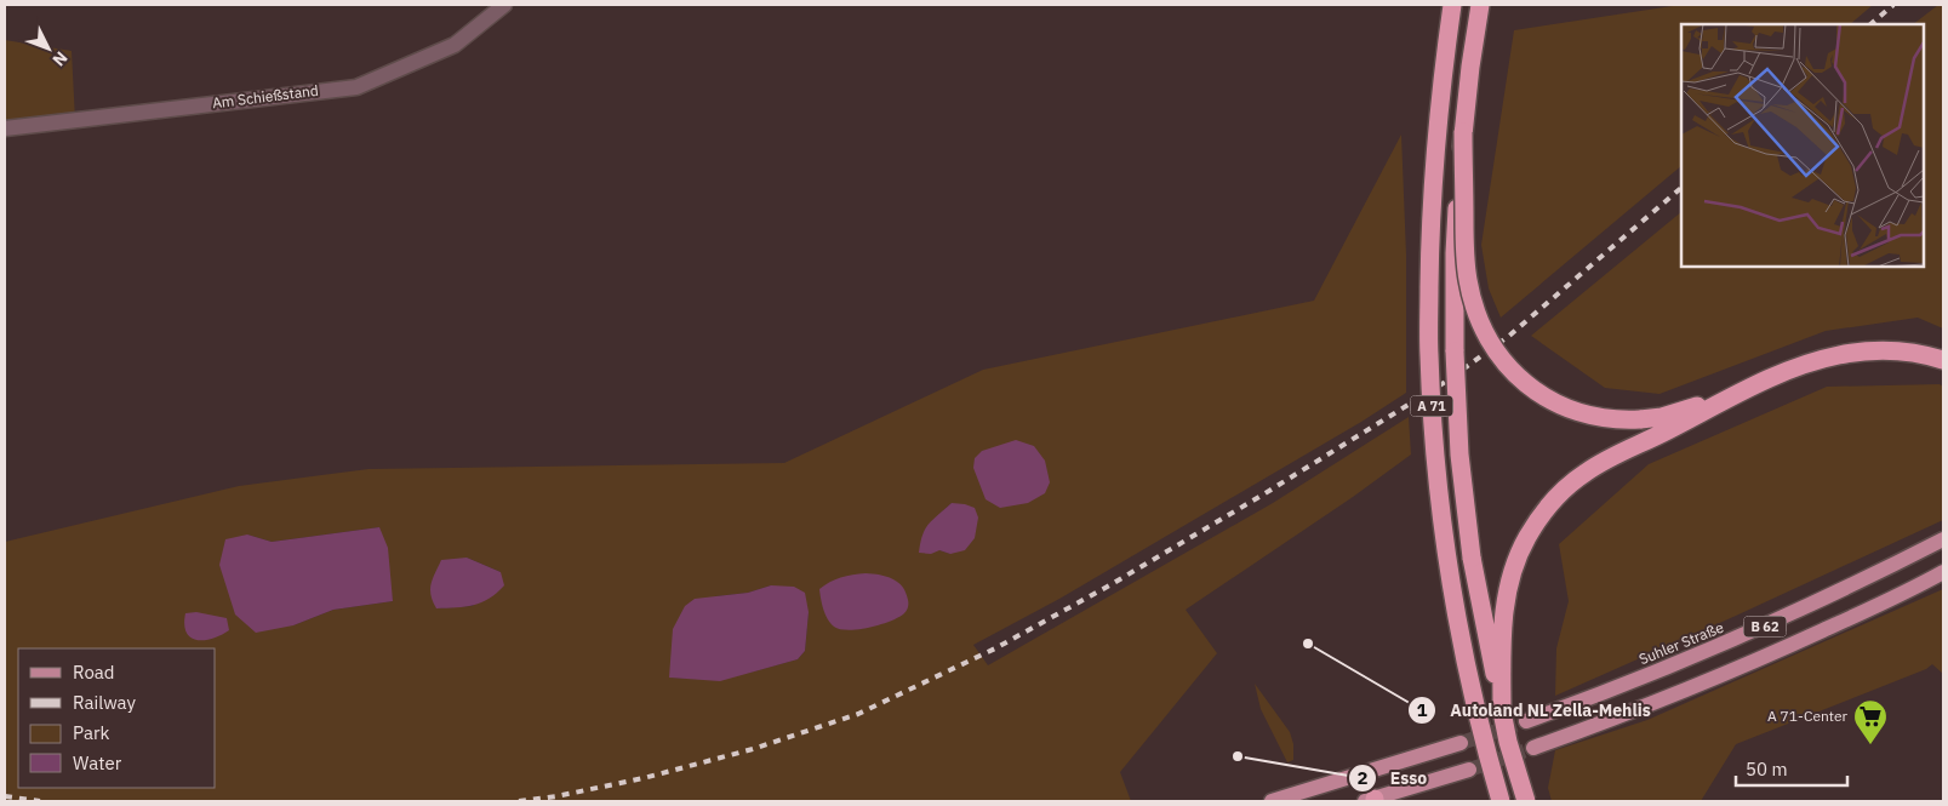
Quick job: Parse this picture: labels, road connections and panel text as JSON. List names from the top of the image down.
{
  "streets": {
    "highway": ["A 71"],
    "main road": ["B 62", "Suhler Straße"],
    "street": ["Am Schießstand"]
  },
  "places": {
    "other": ["Autoland NL Zella-Mehlis", "Esso"],
    "supermarket": ["A 71-Center"]
  },
  "legend": [
    "Road",
    "Railway",
    "Park",
    "Water"
  ],
  "scale_bar": "50 m",
  "north": "bottom right"
}
